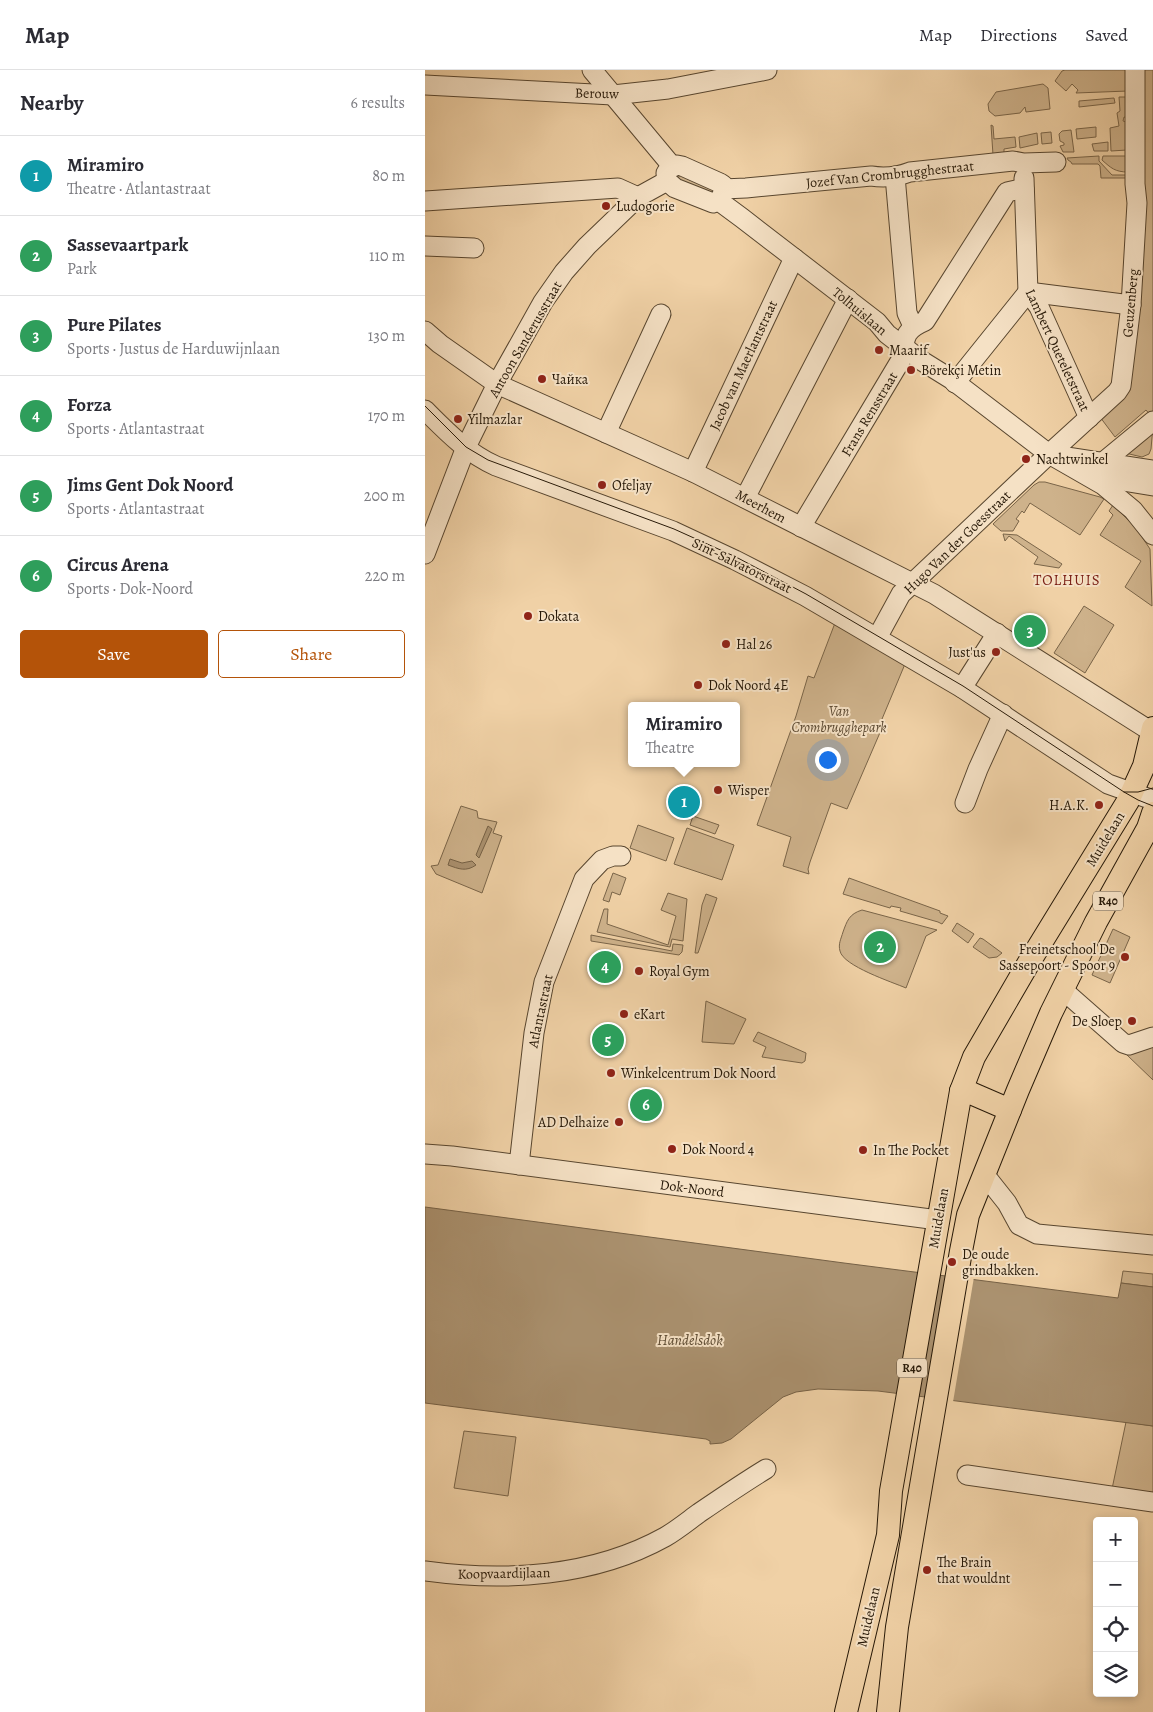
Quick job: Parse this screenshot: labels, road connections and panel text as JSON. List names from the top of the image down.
{
  "streets": {
    "main road": ["Muidelaan", "R40"],
    "street": [
      "Berouw",
      "Jozef Van Crombrugghestraat",
      "Geuzenberg",
      "Tolhuislaan",
      "Antoon Sanderusstraat",
      "Lambert Queteletstraat",
      "Jacob van Maerlantstraat",
      "Frans Rensstraat",
      "Meerhem",
      "Hugo Van der Goesstraat",
      "Sint-Salvatorstraat",
      "Atlantastraat",
      "Dok-Noord",
      "Koopvaardijlaan"
    ]
  },
  "crossings": [
    ["Berouw", "Tolhuislaan"],
    ["Jozef Van Crombrugghestraat", "Tolhuislaan"],
    ["Jozef Van Crombrugghestraat", "Lambert Queteletstraat"],
    ["Geuzenberg", "Hugo Van der Goesstraat"],
    ["Tolhuislaan", "Antoon Sanderusstraat"],
    ["Tolhuislaan", "Jacob van Maerlantstraat"],
    ["Tolhuislaan", "Frans Rensstraat"],
    ["Tolhuislaan", "Hugo Van der Goesstraat"],
    ["Antoon Sanderusstraat", "Meerhem"],
    ["Antoon Sanderusstraat", "Sint-Salvatorstraat"],
    ["Lambert Queteletstraat", "Frans Rensstraat"],
    ["Lambert Queteletstraat", "Hugo Van der Goesstraat"],
    ["Jacob van Maerlantstraat", "Meerhem"],
    ["Frans Rensstraat", "Meerhem"],
    ["Meerhem", "Hugo Van der Goesstraat"],
    ["Meerhem", "Muidelaan"],
    ["Hugo Van der Goesstraat", "Sint-Salvatorstraat"],
    ["Sint-Salvatorstraat", "Muidelaan"],
    ["Muidelaan", "Dok-Noord"],
    ["Atlantastraat", "Dok-Noord"]
  ],
  "districts": ["TOLHUIS"],
  "water": ["Handelsdok"],
  "parks": ["Van Crombrugghepark"],
  "places": [
    "Ludogorie",
    "Maarif",
    "Börekçi Metin",
    "Чайка",
    "Yilmazlar",
    "Nachtwinkel",
    "Ofeljay",
    "Dokata",
    "Hal 26",
    "Just'us",
    "Dok Noord 4E",
    "Wisper",
    "H.A.K.",
    "Freinetschool De Sassepoort - Spoor 9",
    "Royal Gym",
    "eKart",
    "De Sloep",
    "Winkelcentrum Dok Noord",
    "AD Delhaize",
    "Dok Noord 4",
    "In The Pocket",
    "De oude grindbakken.",
    "The Brain that wouldnt"
  ],
  "page": {
    "header": "Map",
    "nav": ["Map", "Directions", "Saved"],
    "heading": ["Nearby", "6 results"],
    "list": [
      {
        "mark": "1",
        "name": "Miramiro",
        "note": "Theatre · Atlantastraat",
        "value": "80 m"
      },
      {
        "mark": "2",
        "name": "Sassevaartpark",
        "note": "Park",
        "value": "110 m"
      },
      {
        "mark": "3",
        "name": "Pure Pilates",
        "note": "Sports · Justus de Harduwijnlaan",
        "value": "130 m"
      },
      {
        "mark": "4",
        "name": "Forza",
        "note": "Sports · Atlantastraat",
        "value": "170 m"
      },
      {
        "mark": "5",
        "name": "Jims Gent Dok Noord",
        "note": "Sports · Atlantastraat",
        "value": "200 m"
      },
      {
        "mark": "6",
        "name": "Circus Arena",
        "note": "Sports · Dok-Noord",
        "value": "220 m"
      }
    ],
    "pins": [
      "3",
      "1",
      "2",
      "4",
      "5",
      "6"
    ],
    "buttons": ["Save", "Share"],
    "popup": ["Miramiro", "Theatre"],
    "map_buttons": ["+", "−"]
  }
}
